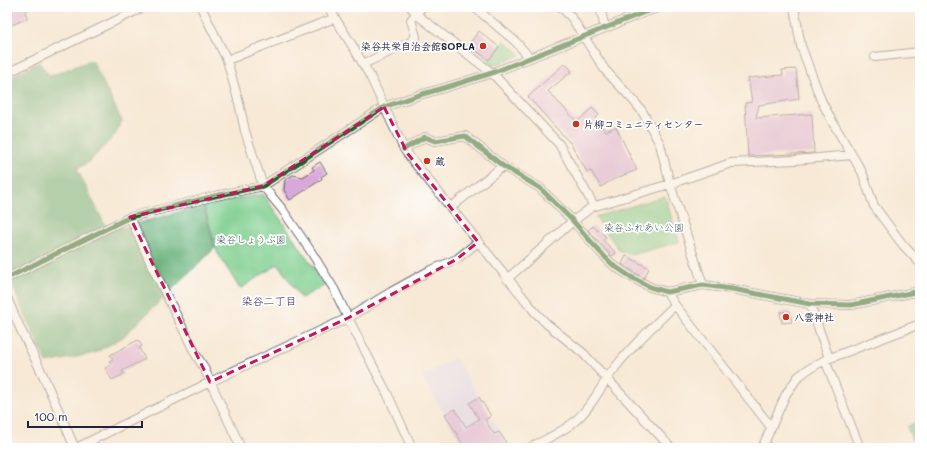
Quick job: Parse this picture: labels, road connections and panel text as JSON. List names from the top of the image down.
{
  "districts": ["染谷二丁目"],
  "parks": ["染谷ふれあい公園", "染谷しょうぶ園"],
  "places": [
    "染谷共栄自治会館SOPLA",
    "片柳コミュニティセンター",
    "蔵",
    "八雲神社"
  ],
  "scale_bar": "100 m"
}
